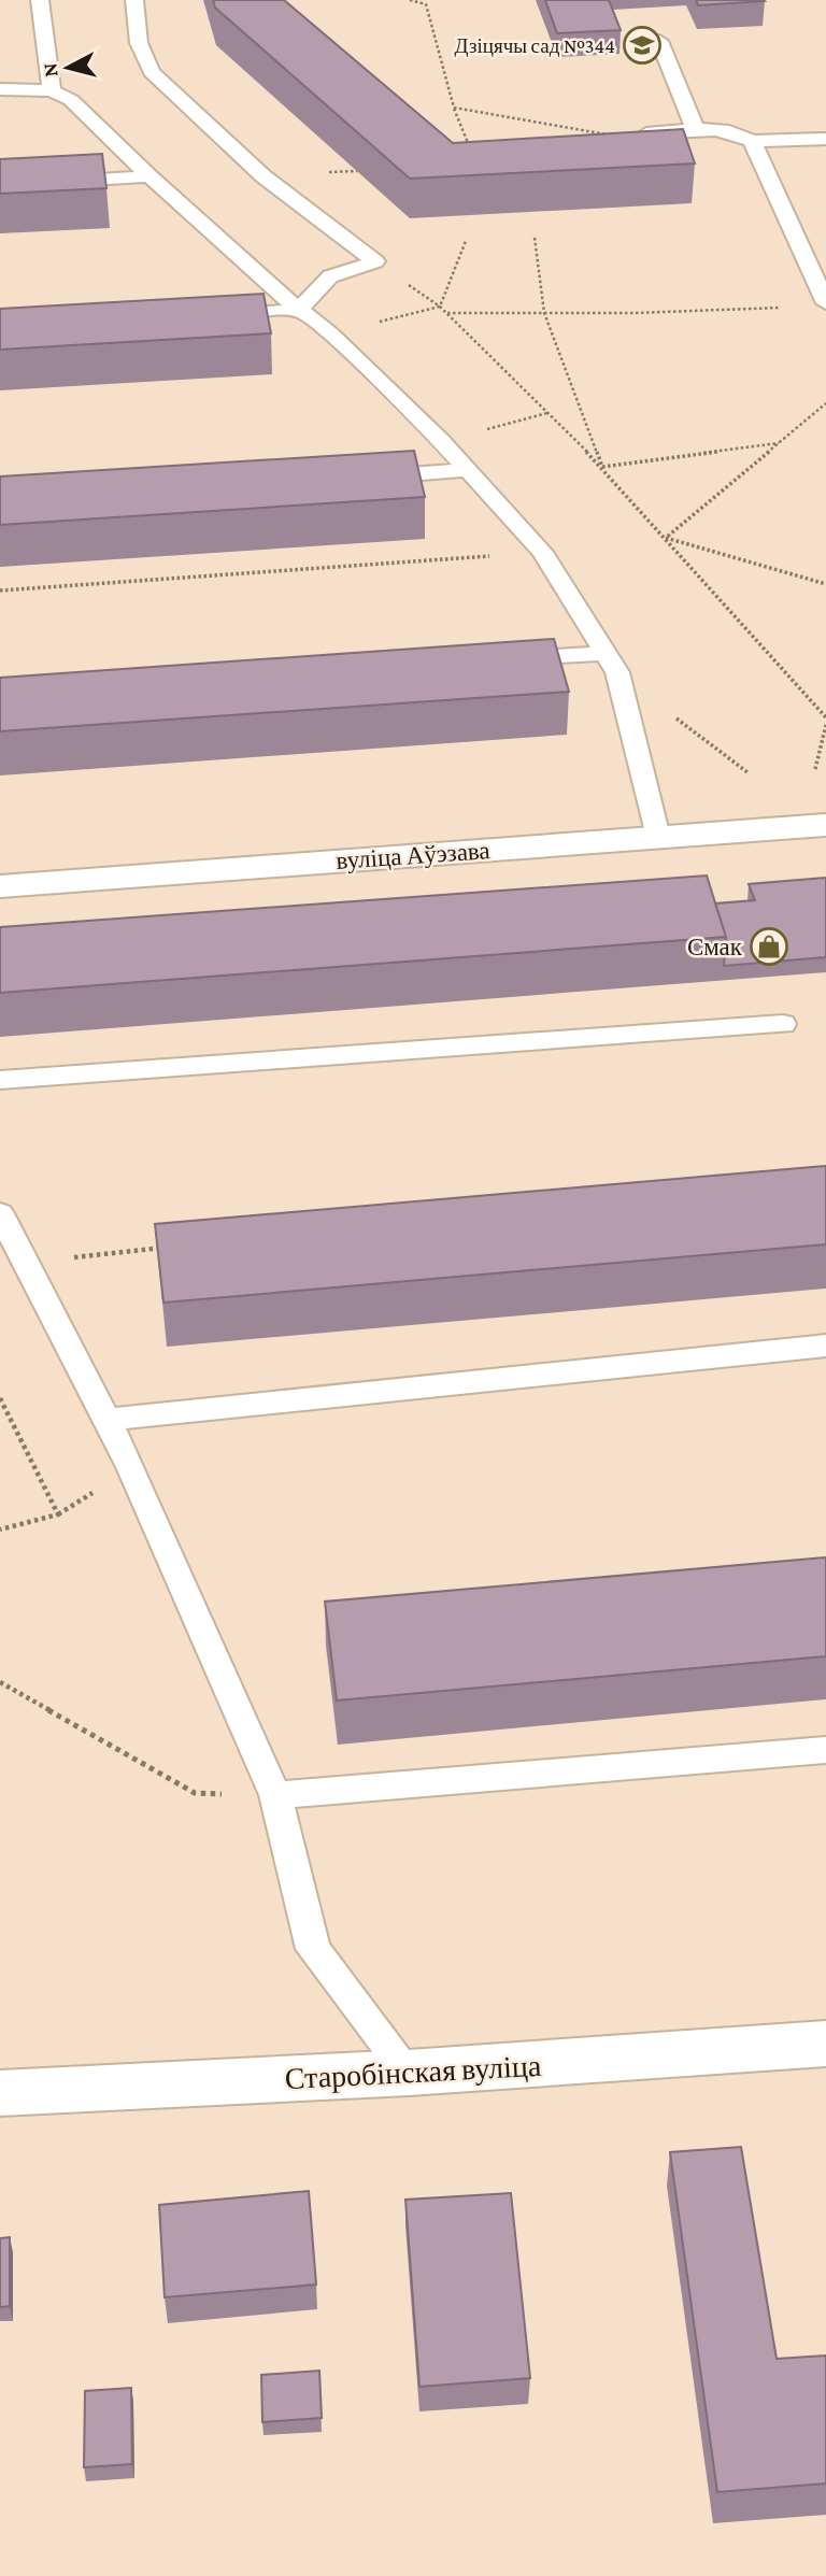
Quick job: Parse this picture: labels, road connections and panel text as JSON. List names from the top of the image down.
{
  "streets": {
    "street": ["вуліца Аўэзава", "Старобінская вуліца"]
  },
  "places": {
    "school or university": ["Дзіцячы сад №344"],
    "shop": ["Смак"]
  },
  "north": "left"
}
